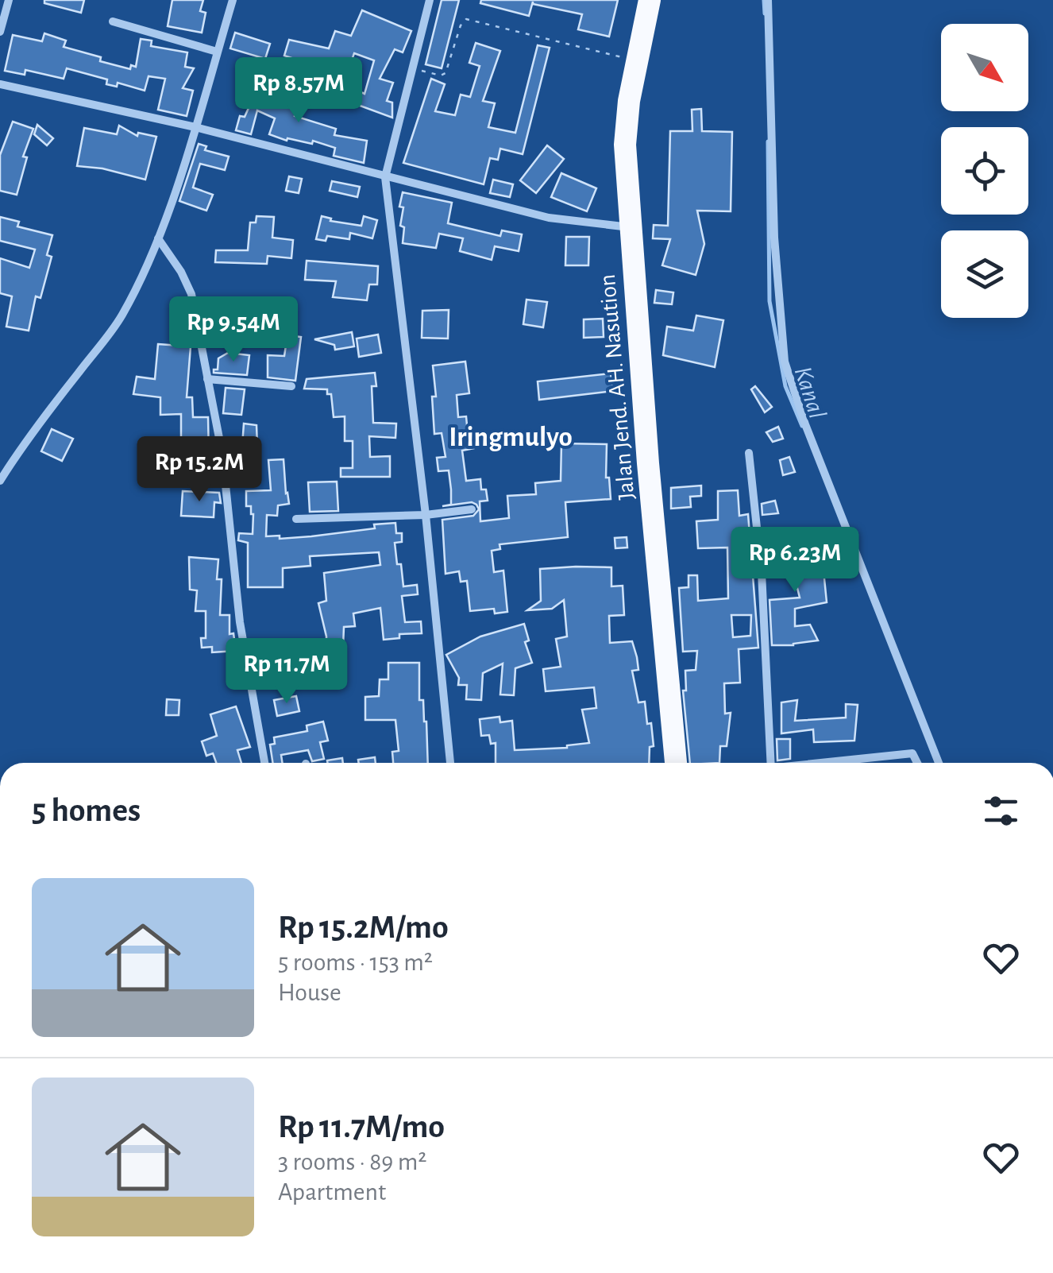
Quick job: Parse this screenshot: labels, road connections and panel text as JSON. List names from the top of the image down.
{
  "streets": {
    "highway": ["Jalan Jend. AH. Nasution"]
  },
  "districts": ["Iringmulyo"],
  "water": ["Kanal"],
  "north": "bottom right",
  "page": {
    "price": [
      "Rp 8.57M",
      "Rp 9.54M",
      "Rp 15.2M",
      "Rp 6.23M",
      "Rp 11.7M"
    ],
    "heading": "5 homes",
    "list": [
      {
        "name": "Rp 15.2M/mo",
        "note": "5 rooms · 153 m² · House"
      },
      {
        "name": "Rp 11.7M/mo",
        "note": "3 rooms · 89 m² · Apartment"
      }
    ]
  }
}
